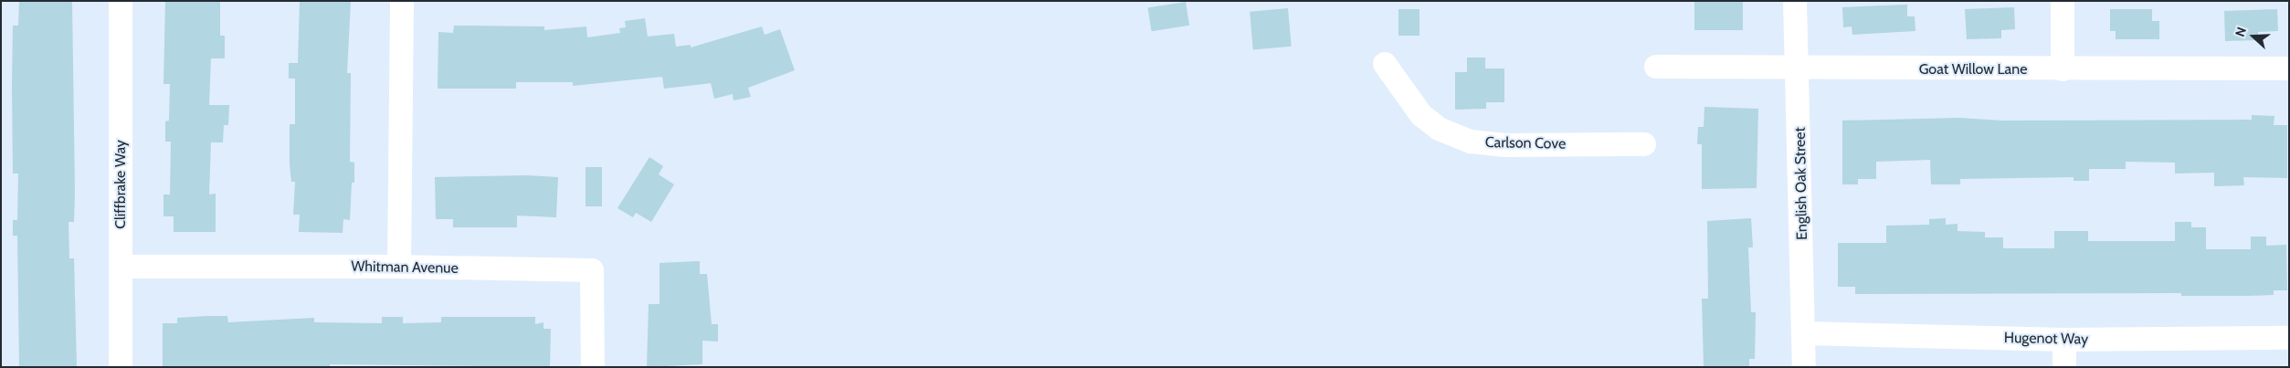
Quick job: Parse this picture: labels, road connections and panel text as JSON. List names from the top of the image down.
{
  "streets": {
    "street": [
      "Goat Willow Lane",
      "Carlson Cove",
      "English Oak Street",
      "Cliffbrake Way",
      "Whitman Avenue",
      "Hugenot Way"
    ]
  },
  "crossings": [
    ["Goat Willow Lane", "English Oak Street"],
    ["English Oak Street", "Hugenot Way"],
    ["Cliffbrake Way", "Whitman Avenue"]
  ],
  "north": "left"
}
